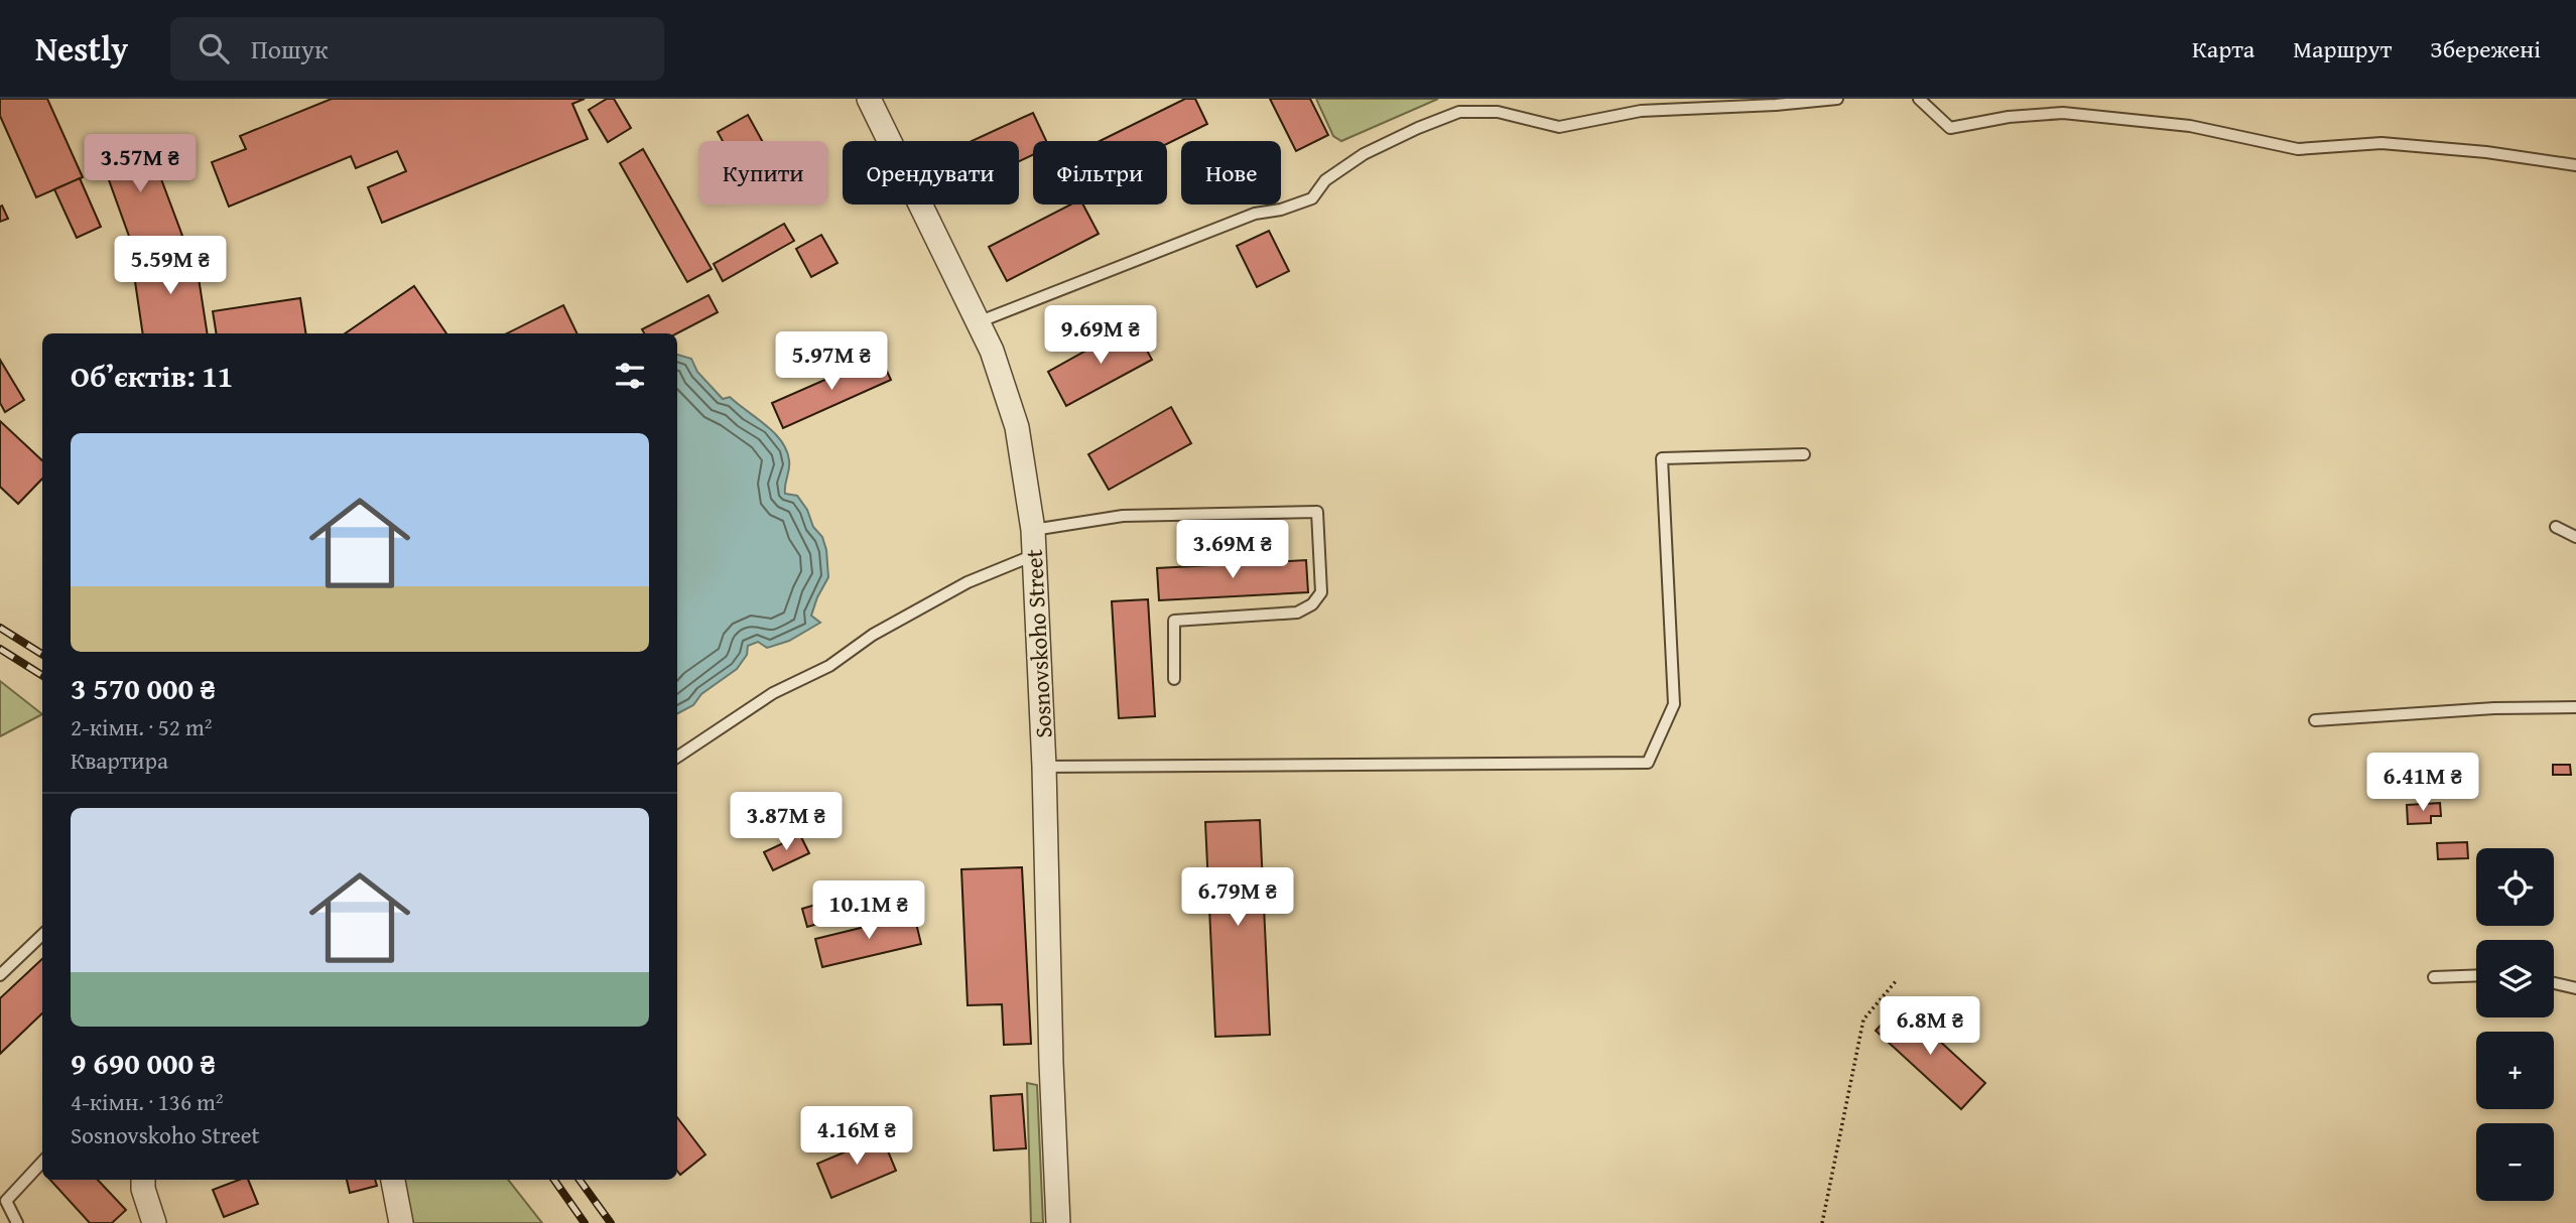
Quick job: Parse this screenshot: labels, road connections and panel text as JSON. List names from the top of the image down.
{
  "streets": {
    "street": ["Sosnovskoho Street"]
  },
  "page": {
    "header": "Nestly",
    "search": "Пошук",
    "nav": ["Карта", "Маршрут", "Збережені"],
    "price": [
      "3.57M ₴",
      "5.59M ₴",
      "9.69M ₴",
      "5.97M ₴",
      "3.69M ₴",
      "6.41M ₴",
      "3.87M ₴",
      "6.79M ₴",
      "10.1M ₴",
      "6.8M ₴",
      "4.16M ₴"
    ],
    "chip": [
      "Купити",
      "Орендувати",
      "Фільтри",
      "Нове"
    ],
    "heading": "Об’єктів: 11",
    "list": [
      {
        "name": "3 570 000 ₴",
        "note": "2-кімн. · 52 m² · Квартира"
      },
      {
        "name": "9 690 000 ₴",
        "note": "4-кімн. · 136 m² · Sosnovskoho Street"
      }
    ],
    "map_buttons": ["+", "−"]
  }
}
